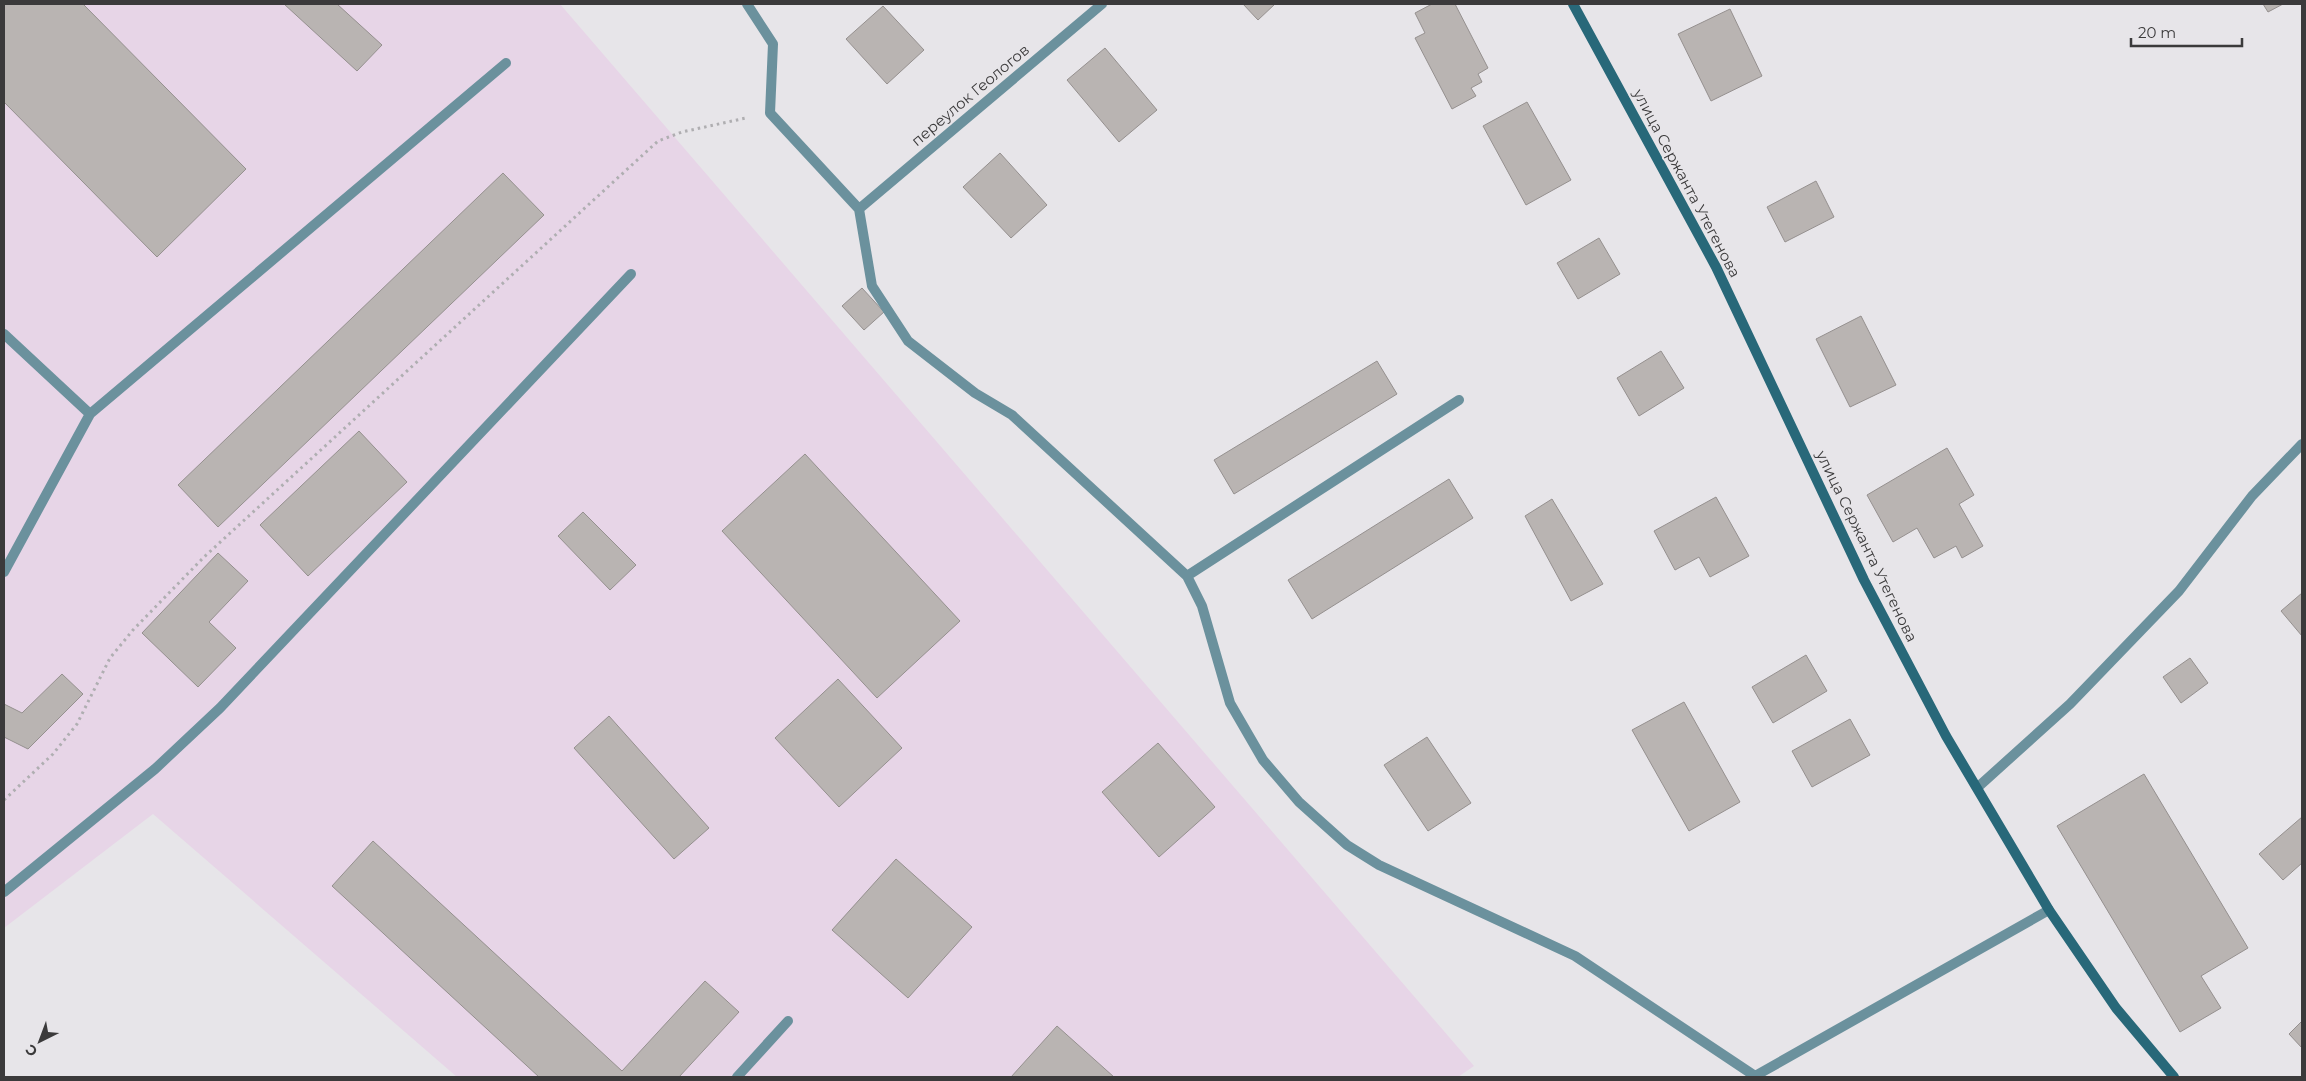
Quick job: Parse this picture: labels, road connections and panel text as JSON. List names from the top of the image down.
{
  "streets": {
    "main road": ["улица Сержанта Утегенова"],
    "street": ["переулок Геологов"]
  },
  "scale_bar": "20 m",
  "north": "bottom left"
}
